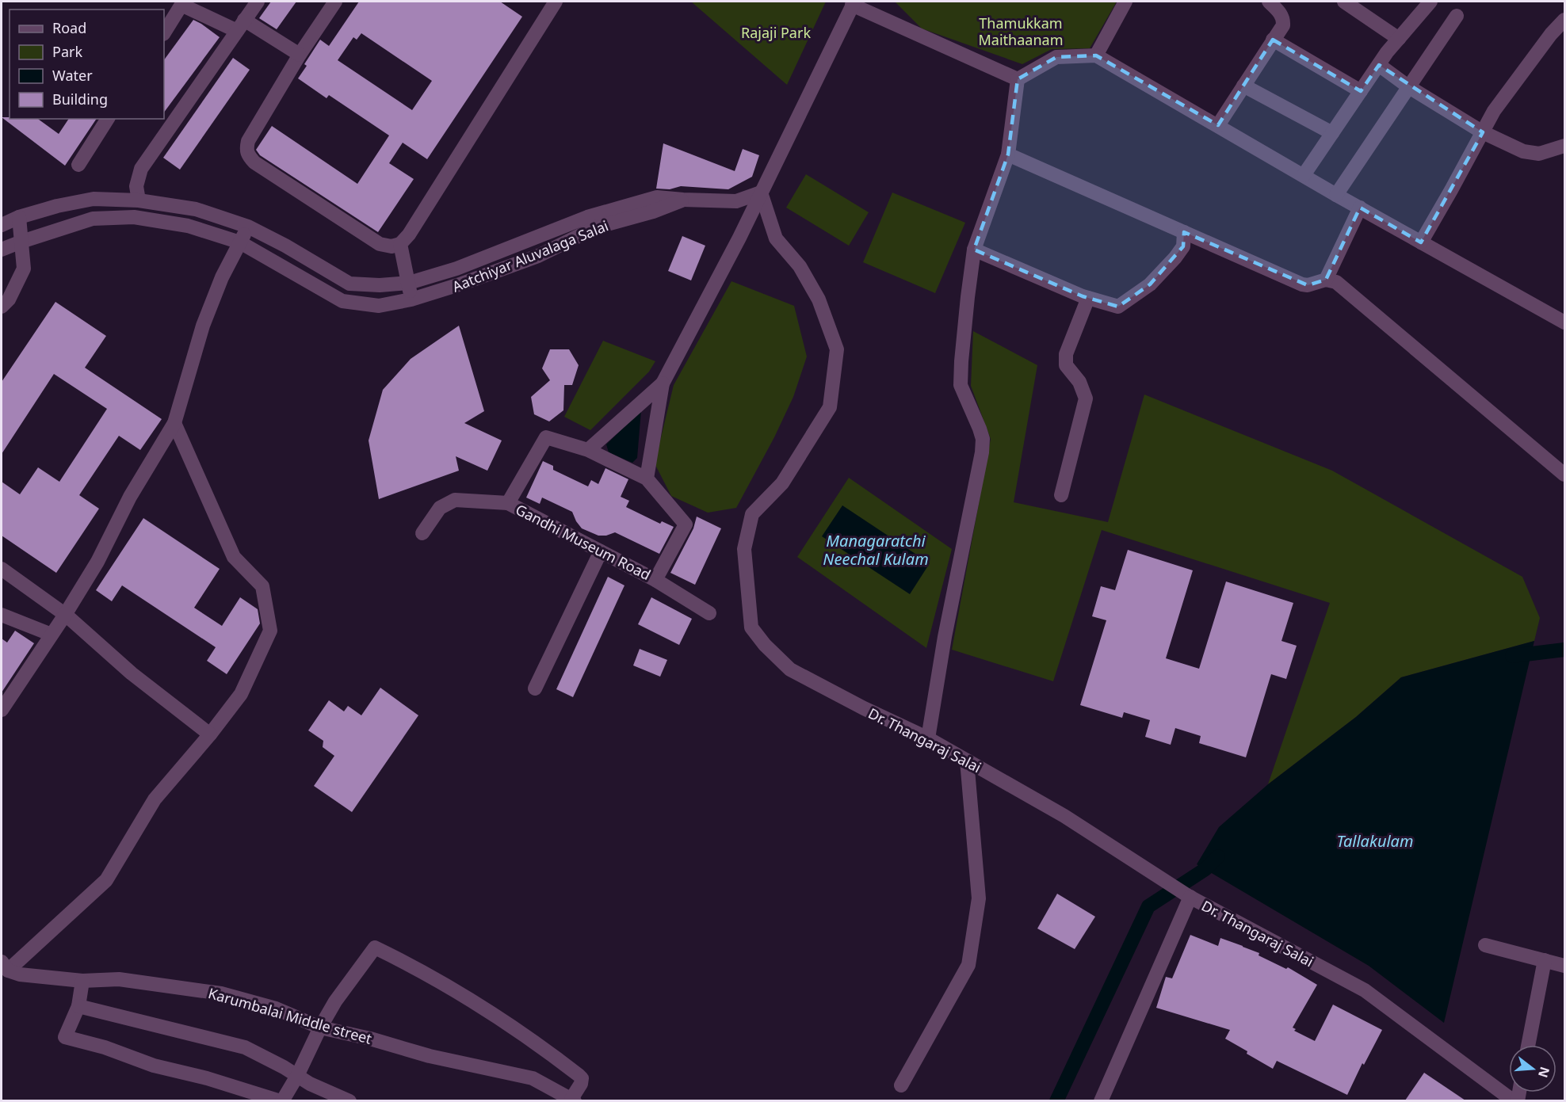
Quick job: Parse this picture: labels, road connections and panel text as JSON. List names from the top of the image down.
{
  "streets": {
    "street": [
      "Aatchiyar Aluvalaga Salai",
      "Gandhi Museum Road",
      "Dr. Thangaraj Salai",
      "Karumbalai Middle street"
    ]
  },
  "crossings": [
    ["Aatchiyar Aluvalaga Salai", "Dr. Thangaraj Salai"]
  ],
  "water": ["Managaratchi Neechal Kulam", "Tallakulam"],
  "parks": ["Thamukkam Maithaanam", "Rajaji Park"],
  "legend": [
    "Road",
    "Park",
    "Water",
    "Building"
  ],
  "north": "right"
}
